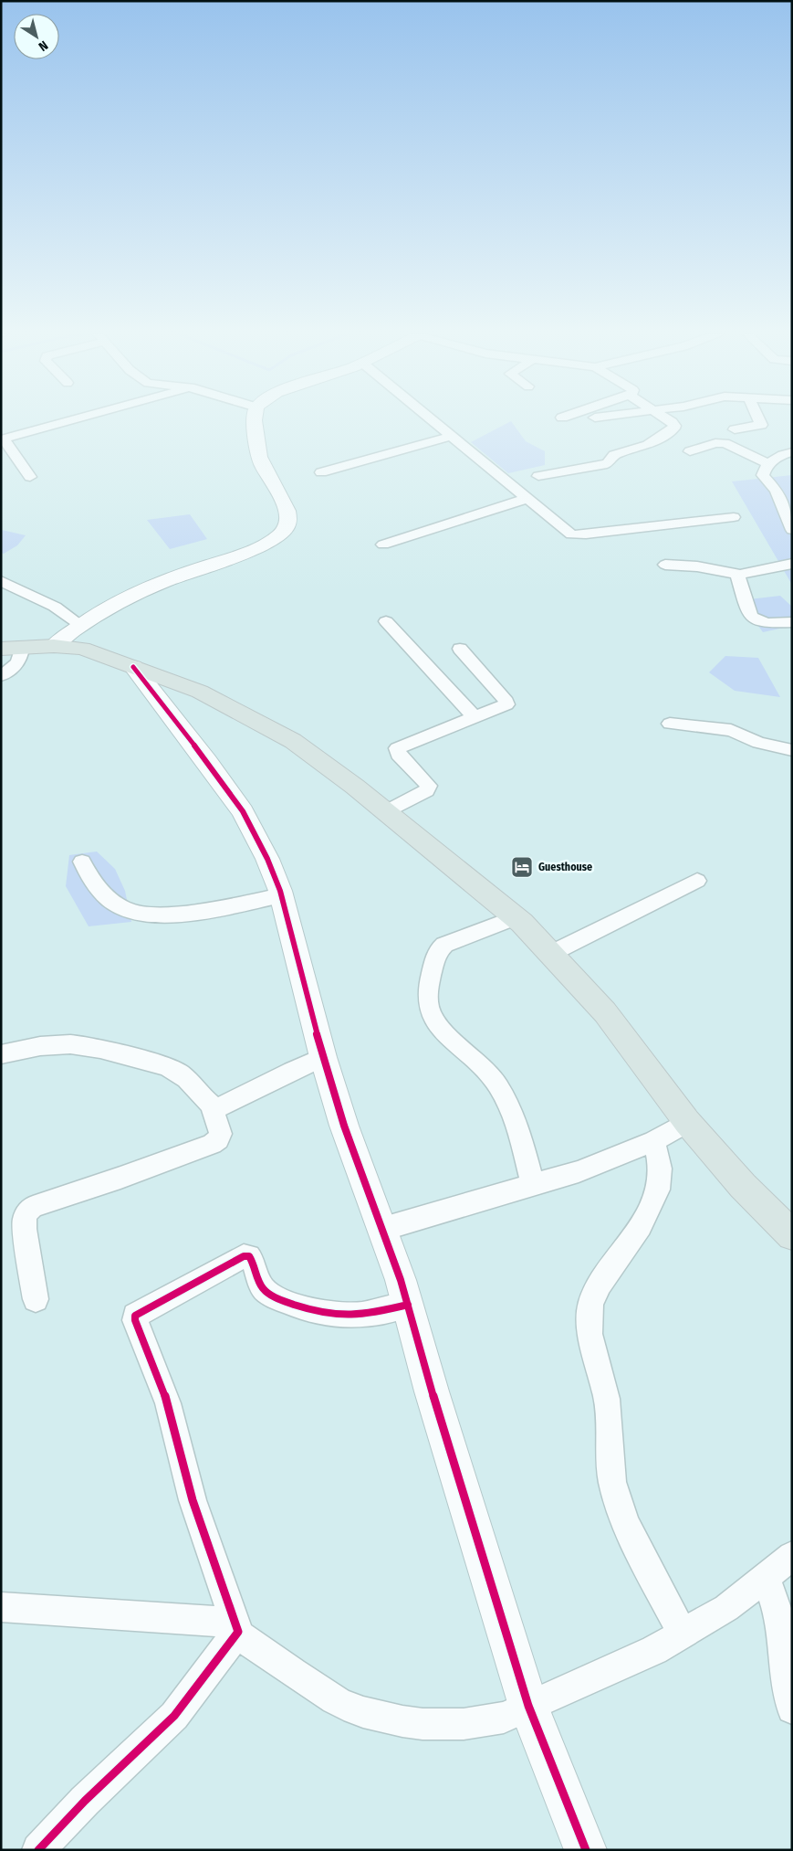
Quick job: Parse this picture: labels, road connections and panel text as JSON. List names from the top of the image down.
{
  "places": {
    "hotel": ["Guesthouse"]
  },
  "north": "bottom right"
}
